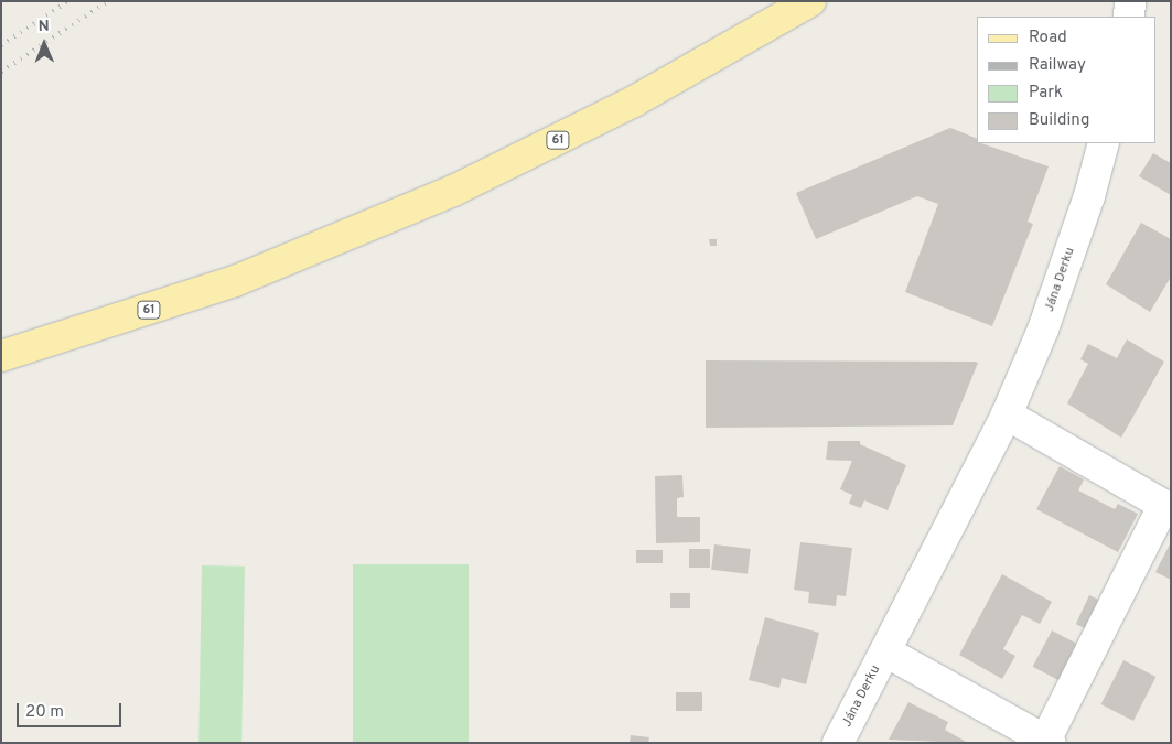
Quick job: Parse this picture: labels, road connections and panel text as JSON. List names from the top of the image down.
{
  "streets": {
    "main road": ["61"],
    "street": ["Jána Derku"]
  },
  "legend": [
    "Road",
    "Railway",
    "Park",
    "Building"
  ],
  "scale_bar": "20 m",
  "north": "top"
}
